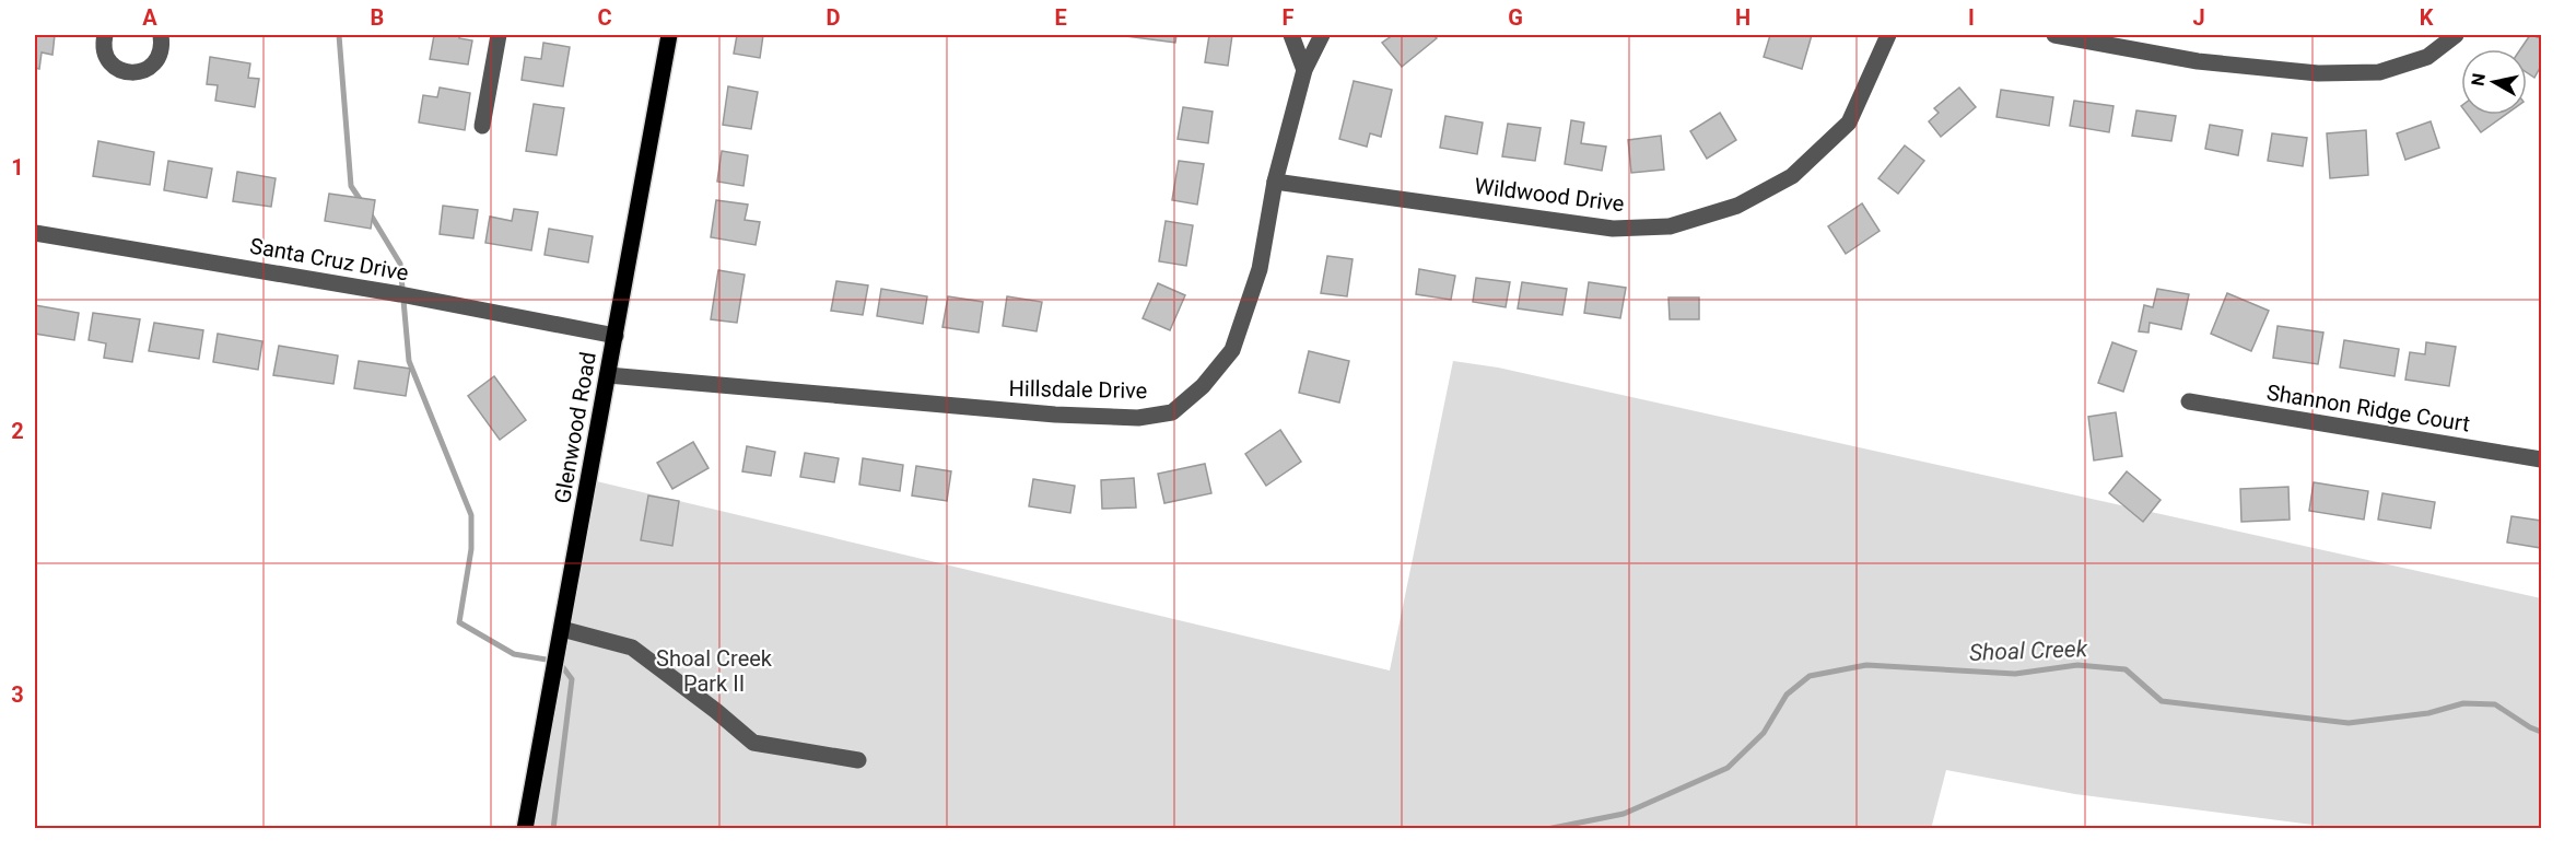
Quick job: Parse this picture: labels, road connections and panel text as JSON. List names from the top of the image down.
{
  "streets": {
    "main road": ["Glenwood Road"],
    "street": [
      "Wildwood Drive",
      "Santa Cruz Drive",
      "Hillsdale Drive",
      "Shannon Ridge Court"
    ]
  },
  "crossings": [
    ["Wildwood Drive", "Hillsdale Drive"],
    ["Santa Cruz Drive", "Glenwood Road"],
    ["Hillsdale Drive", "Glenwood Road"]
  ],
  "water": ["Shoal Creek"],
  "parks": ["Shoal Creek Park II"],
  "north": "left",
  "grid": {
    "columns": [
      "A",
      "B",
      "C",
      "D",
      "E",
      "F",
      "G",
      "H",
      "I",
      "J",
      "K"
    ],
    "rows": ["1", "2", "3"]
  }
}
